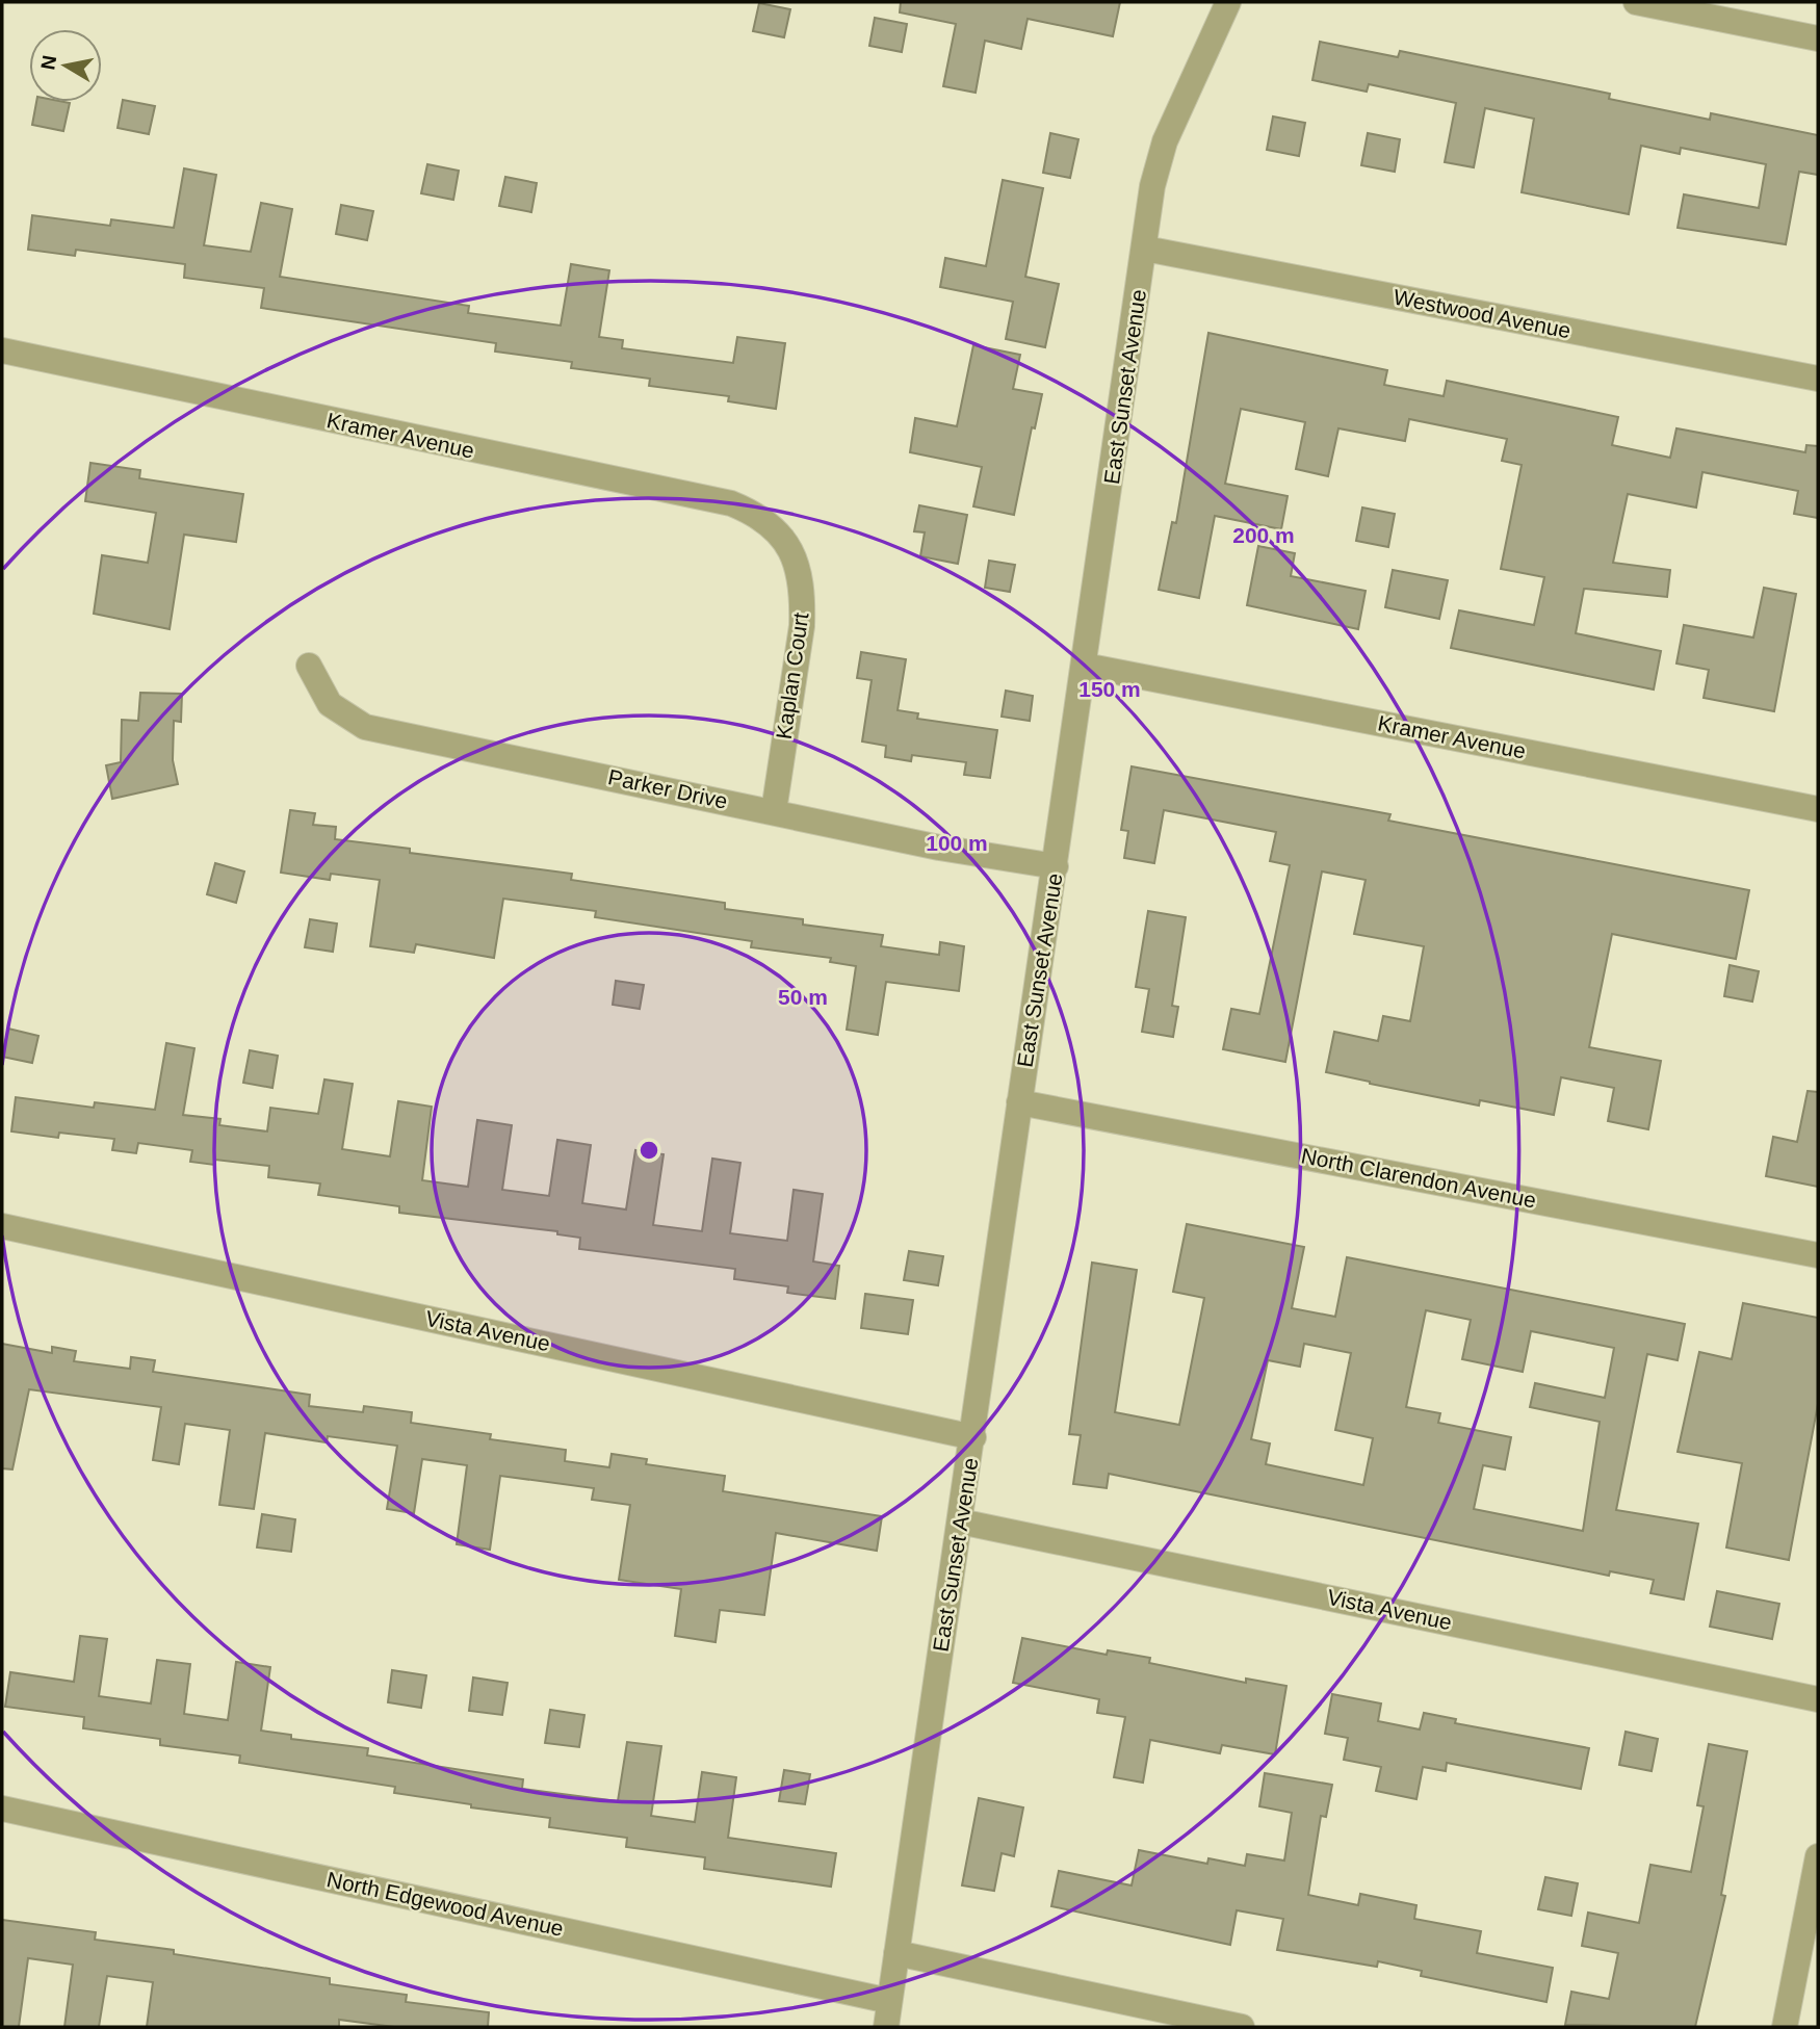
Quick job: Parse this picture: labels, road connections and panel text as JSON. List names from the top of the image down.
{
  "streets": {
    "street": [
      "Westwood Avenue",
      "East Sunset Avenue",
      "Kramer Avenue",
      "Kaplan Court",
      "Parker Drive",
      "North Clarendon Avenue",
      "Vista Avenue",
      "North Edgewood Avenue"
    ]
  },
  "crossings": [
    ["Westwood Avenue", "East Sunset Avenue"],
    ["East Sunset Avenue", "Kramer Avenue"],
    ["East Sunset Avenue", "Parker Drive"],
    ["East Sunset Avenue", "North Clarendon Avenue"],
    ["East Sunset Avenue", "Vista Avenue"],
    ["East Sunset Avenue", "North Edgewood Avenue"],
    ["Kramer Avenue", "Kaplan Court"],
    ["Kaplan Court", "Parker Drive"]
  ],
  "north": "left",
  "rings": [
    "200 m",
    "150 m",
    "100 m",
    "50 m"
  ]
}
